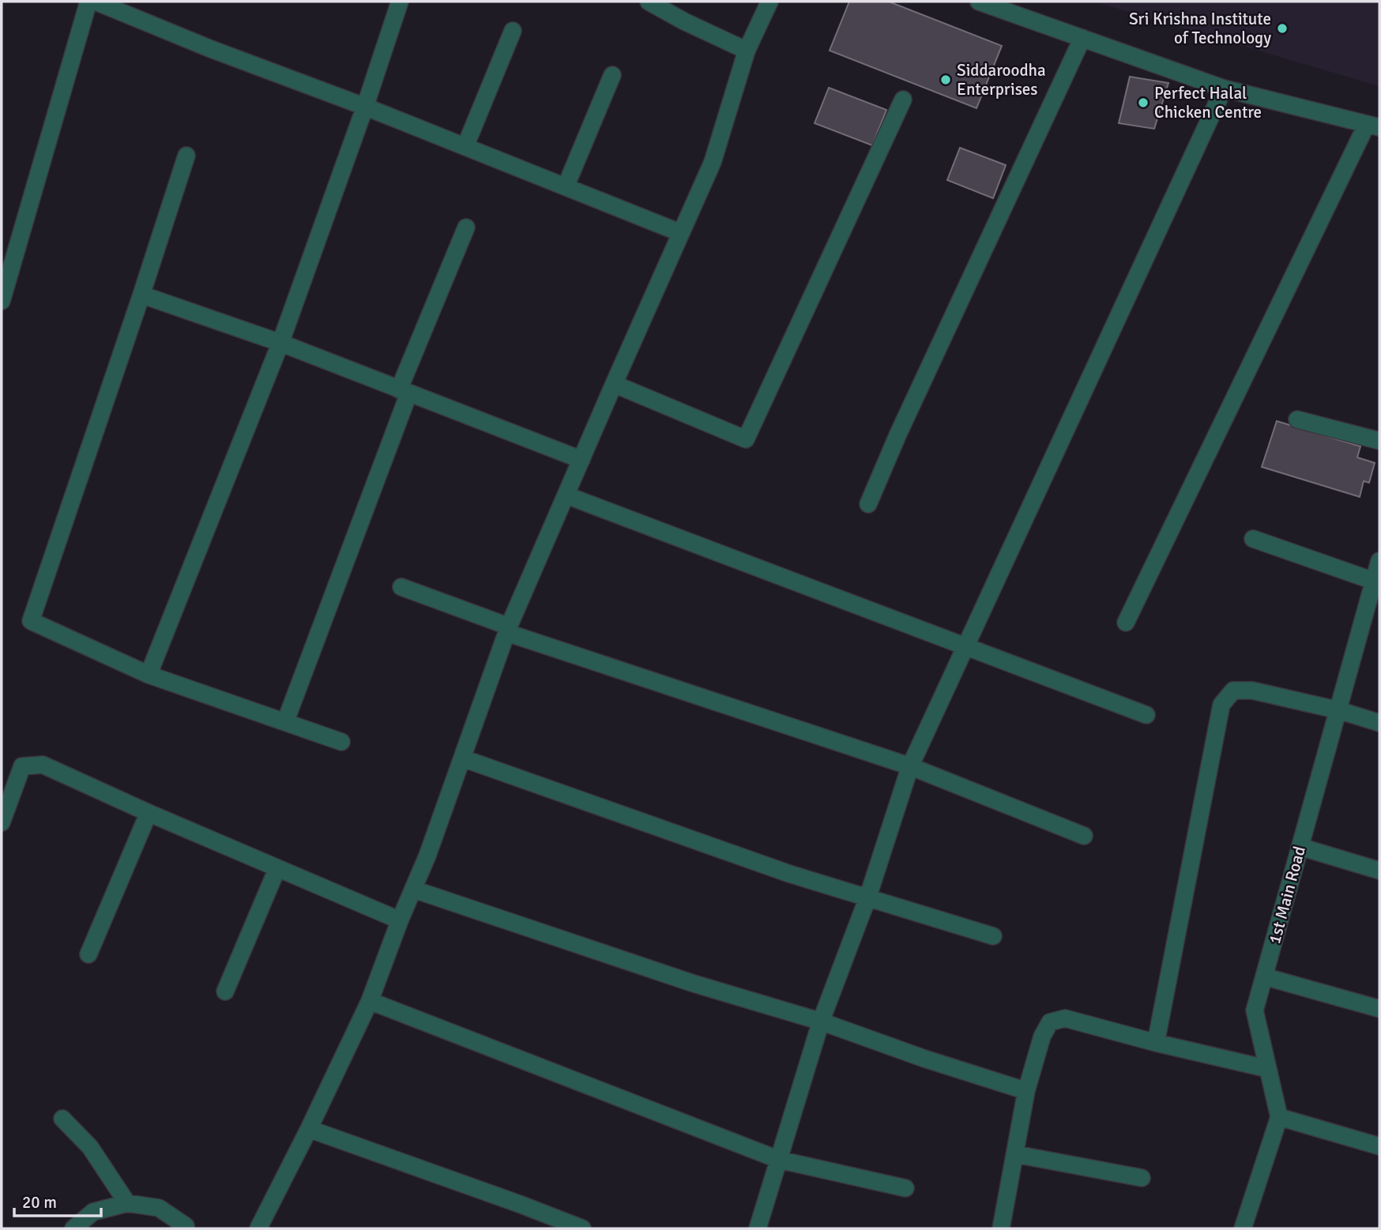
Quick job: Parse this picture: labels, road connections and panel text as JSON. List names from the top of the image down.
{
  "streets": {
    "street": ["1st Main Road"]
  },
  "places": ["Sri Krishna Institute of Technology", "Siddaroodha Enterprises", "Perfect Halal Chicken Centre"],
  "scale_bar": "20 m"
}
